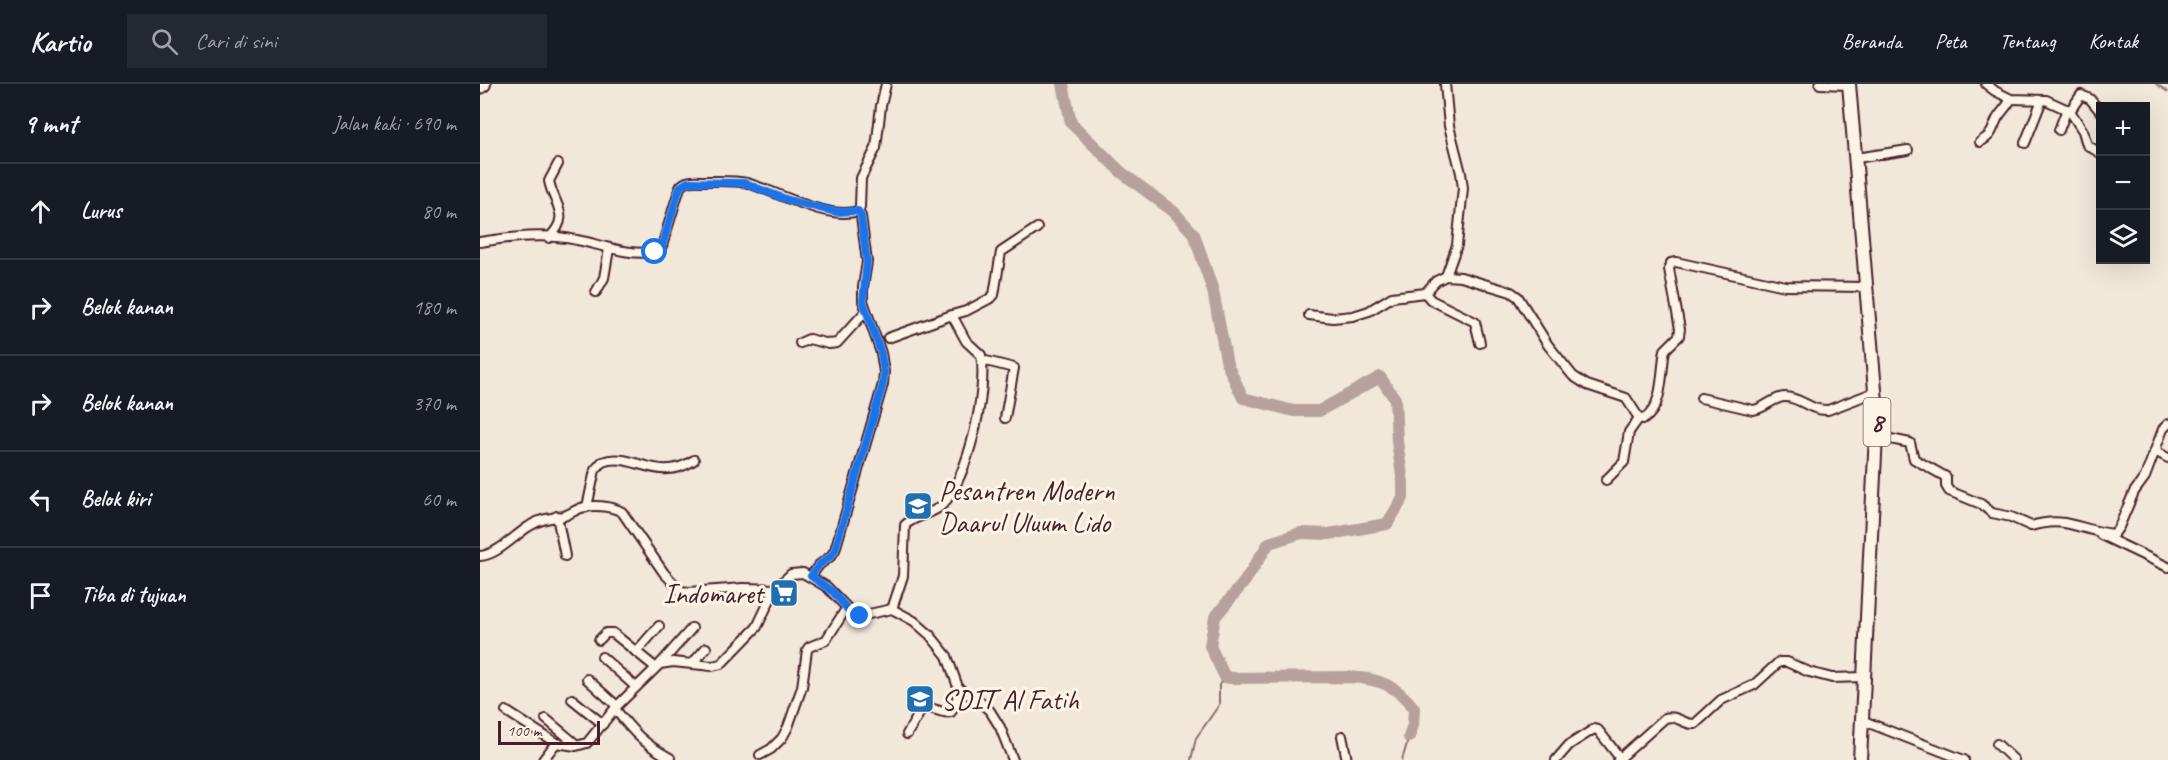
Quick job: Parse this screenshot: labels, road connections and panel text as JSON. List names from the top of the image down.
{
  "streets": {
    "highway": ["8"]
  },
  "places": {
    "school or university": ["Pesantren Modern Daarul Uluum Lido", "SDIT Al Fatih"],
    "supermarket": ["Indomaret"]
  },
  "scale_bar": "100 m",
  "page": {
    "header": "Kartio",
    "search": "Cari di sini",
    "nav": [
      "Beranda",
      "Peta",
      "Tentang",
      "Kontak"
    ],
    "heading": ["9 mnt", "Jalan kaki · 690 m"],
    "map_buttons": ["+", "−"],
    "list": [
      ["Lurus", "80 m"],
      ["Belok kanan", "180 m"],
      ["Belok kanan", "370 m"],
      ["Belok kiri", "60 m"],
      "Tiba di tujuan"
    ],
    "scale": "100 m"
  }
}
